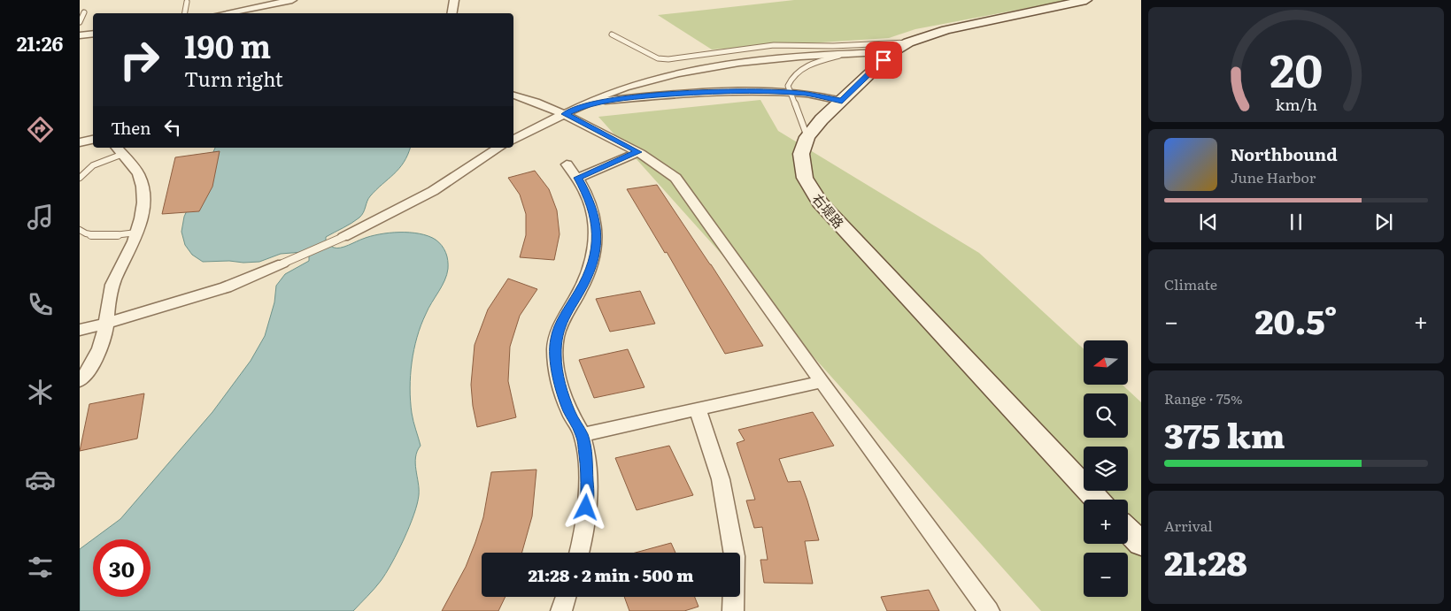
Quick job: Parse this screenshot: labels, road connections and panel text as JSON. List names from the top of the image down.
{
  "streets": {
    "main road": ["右堤路"]
  },
  "north": "left",
  "page": {
    "tabs": "21:26",
    "turn": ["190 m", "Turn right"],
    "then": "Then",
    "song": ["Northbound", "June Harbor"],
    "tile": [
      "Climate",
      ["Range · 75%", "375 km"],
      ["Arrival", "21:28"]
    ],
    "heat": ["−", "20.5°", "+"],
    "map_buttons": ["+", "−"],
    "limit": "30",
    "trip": "21:28 · 2 min · 500 m",
    "gauge": ["20", "km/h"]
  }
}
